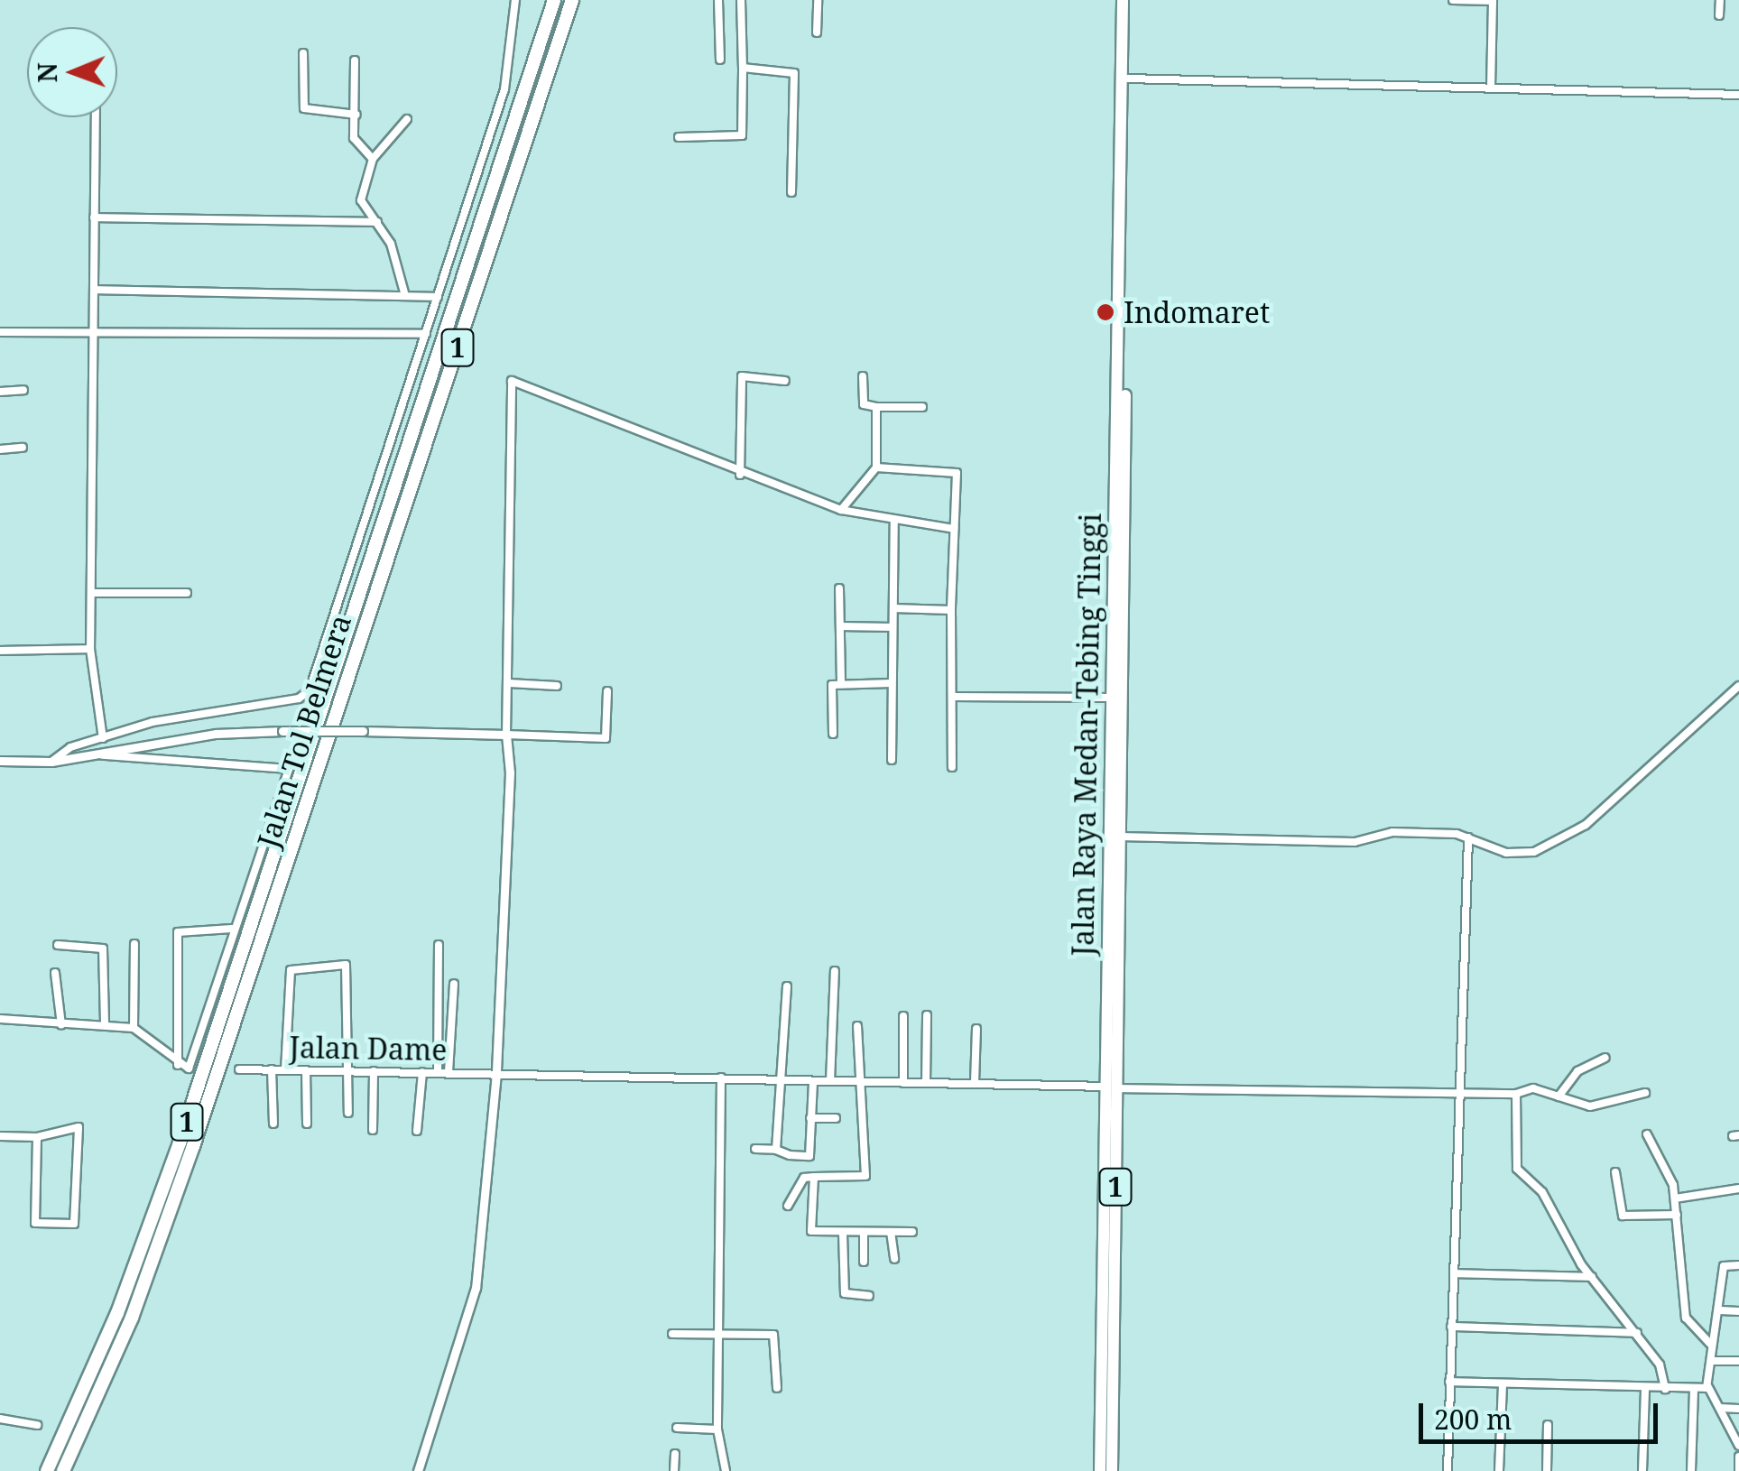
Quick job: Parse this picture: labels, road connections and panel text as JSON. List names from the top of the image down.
{
  "streets": {
    "highway": ["1", "Jalan Tol Belmera", "Jalan Raya Medan-Tebing Tinggi"],
    "street": ["Jalan Dame"]
  },
  "crossings": [
    ["Jalan Raya Medan-Tebing Tinggi", "Jalan Dame"]
  ],
  "places": ["Indomaret"],
  "scale_bar": "200 m",
  "north": "left"
}
